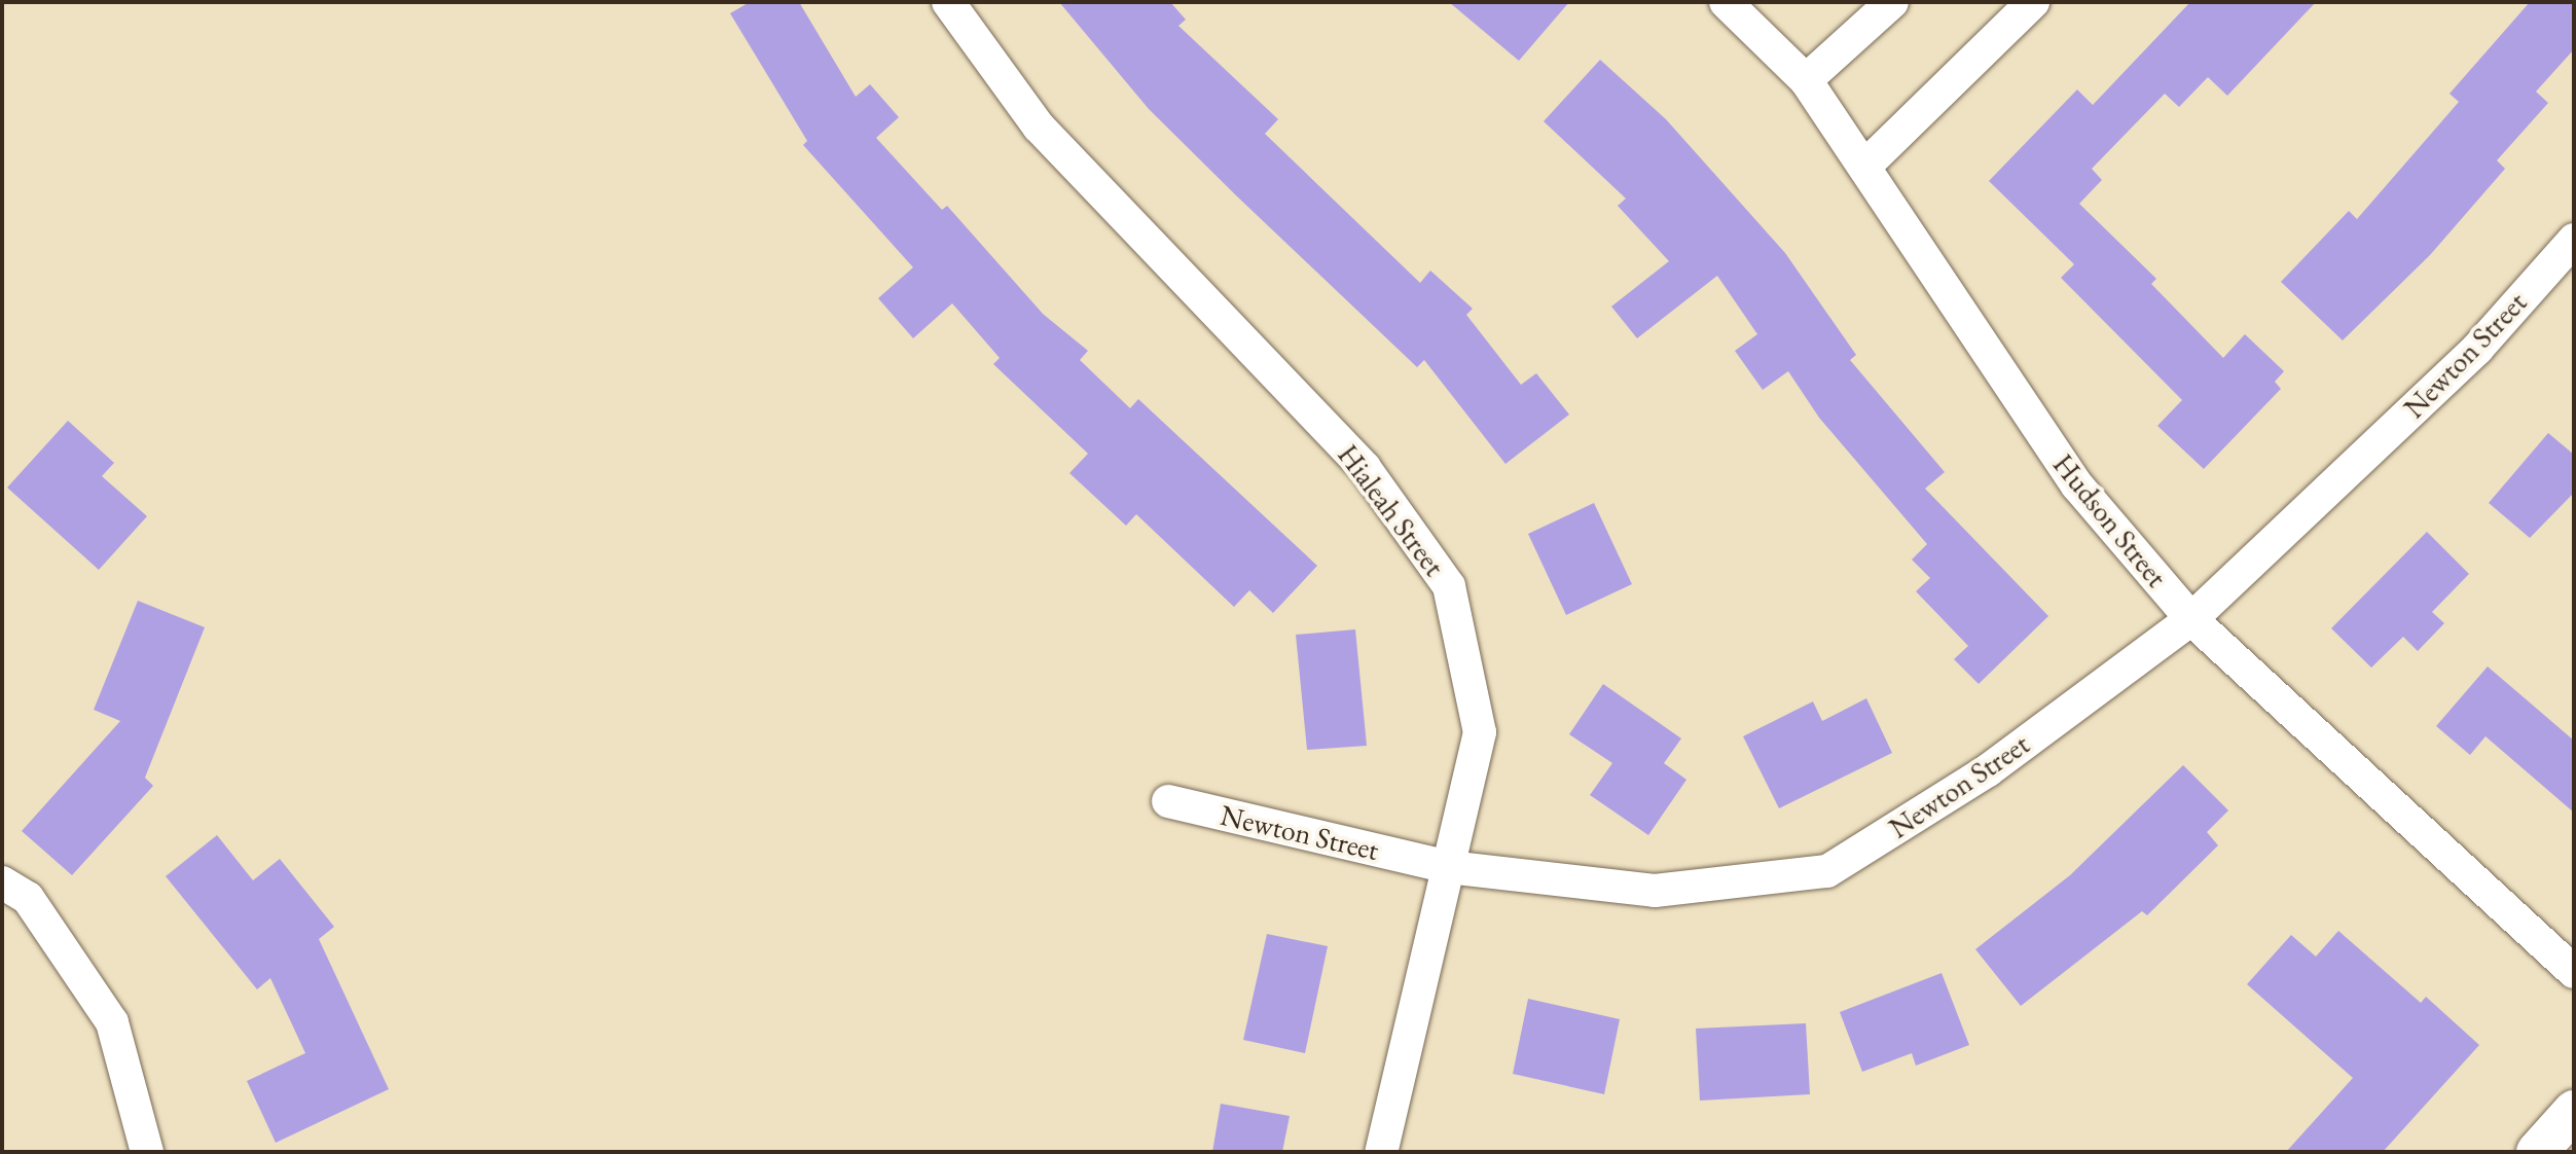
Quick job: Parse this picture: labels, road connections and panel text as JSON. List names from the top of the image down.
{
  "streets": {
    "street": ["Newton Street", "Hialeah Street", "Hudson Street"]
  },
  "crossings": [
    ["Newton Street", "Hialeah Street"],
    ["Newton Street", "Hudson Street"]
  ]
}
